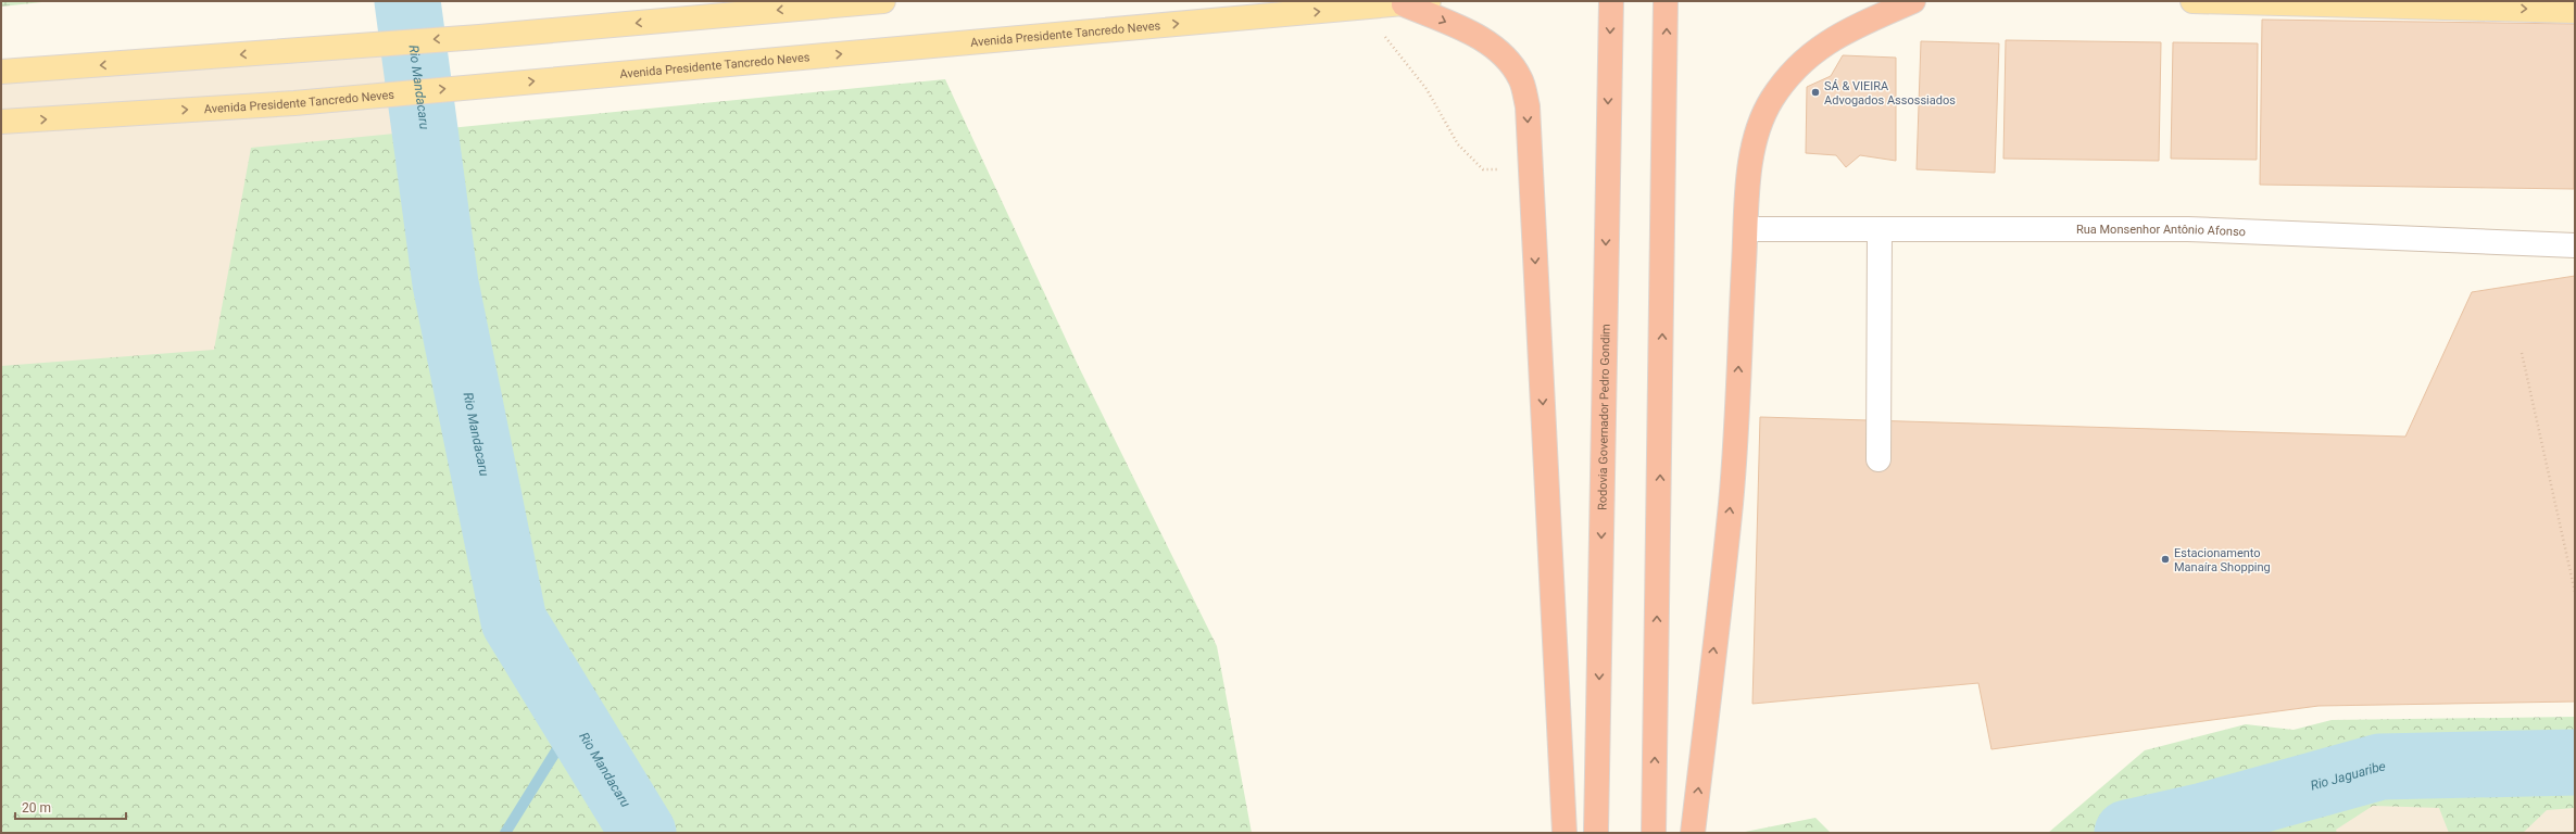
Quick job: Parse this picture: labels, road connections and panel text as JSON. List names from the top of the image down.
{
  "streets": {
    "highway": ["Rodovia Governador Pedro Gondim"],
    "main road": ["Avenida Presidente Tancredo Neves"],
    "street": ["Rua Monsenhor Antônio Afonso"]
  },
  "water": ["Rio Mandacaru", "Rio Jaguaribe"],
  "places": ["SÁ & VIEIRA Advogados Assossiados", "Estacionamento Manaíra Shopping"],
  "scale_bar": "20 m"
}
